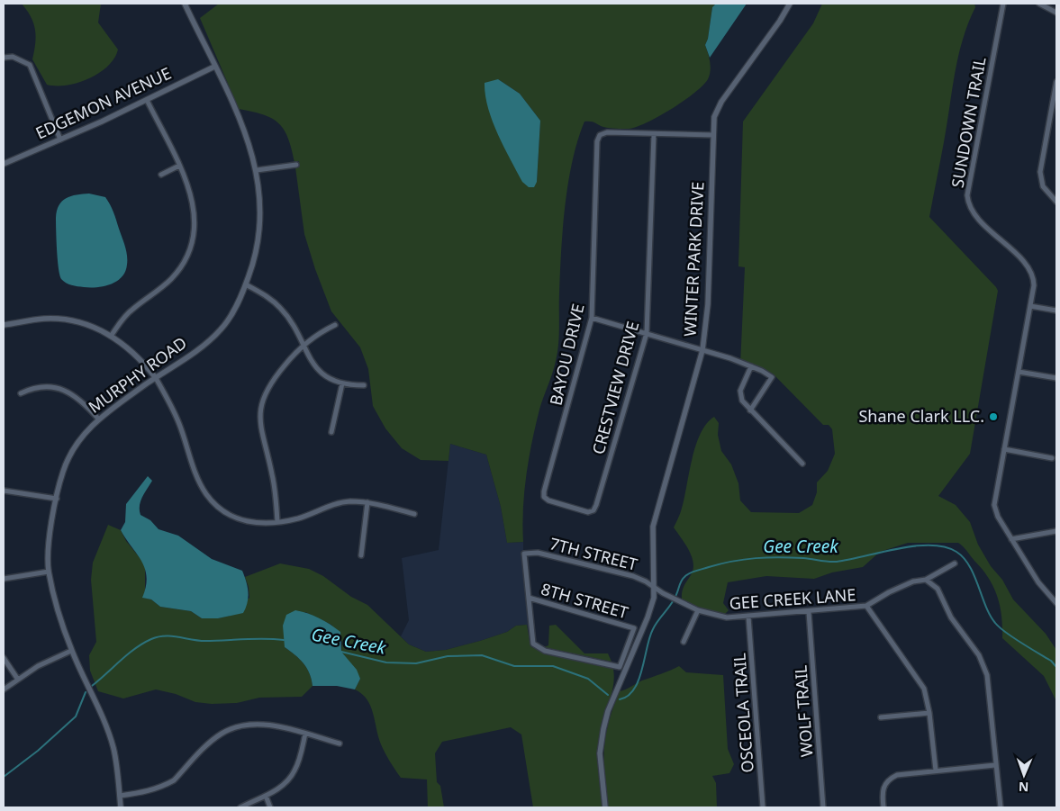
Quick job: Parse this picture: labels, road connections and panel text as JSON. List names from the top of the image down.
{
  "streets": {
    "street": [
      "EDGEMON AVENUE",
      "SUNDOWN TRAIL",
      "WINTER PARK DRIVE",
      "BAYOU DRIVE",
      "MURPHY ROAD",
      "CRESTVIEW DRIVE",
      "7TH STREET",
      "GEE CREEK LANE",
      "8TH STREET",
      "WOLF TRAIL",
      "OSCEOLA TRAIL"
    ]
  },
  "crossings": [
    ["EDGEMON AVENUE", "MURPHY ROAD"],
    ["WINTER PARK DRIVE", "7TH STREET"],
    ["WINTER PARK DRIVE", "GEE CREEK LANE"],
    ["BAYOU DRIVE", "CRESTVIEW DRIVE"],
    ["7TH STREET", "GEE CREEK LANE"],
    ["7TH STREET", "8TH STREET"],
    ["GEE CREEK LANE", "WOLF TRAIL"],
    ["GEE CREEK LANE", "OSCEOLA TRAIL"]
  ],
  "water": ["Gee Creek"],
  "places": ["Shane Clark LLC."],
  "north": "bottom"
}
